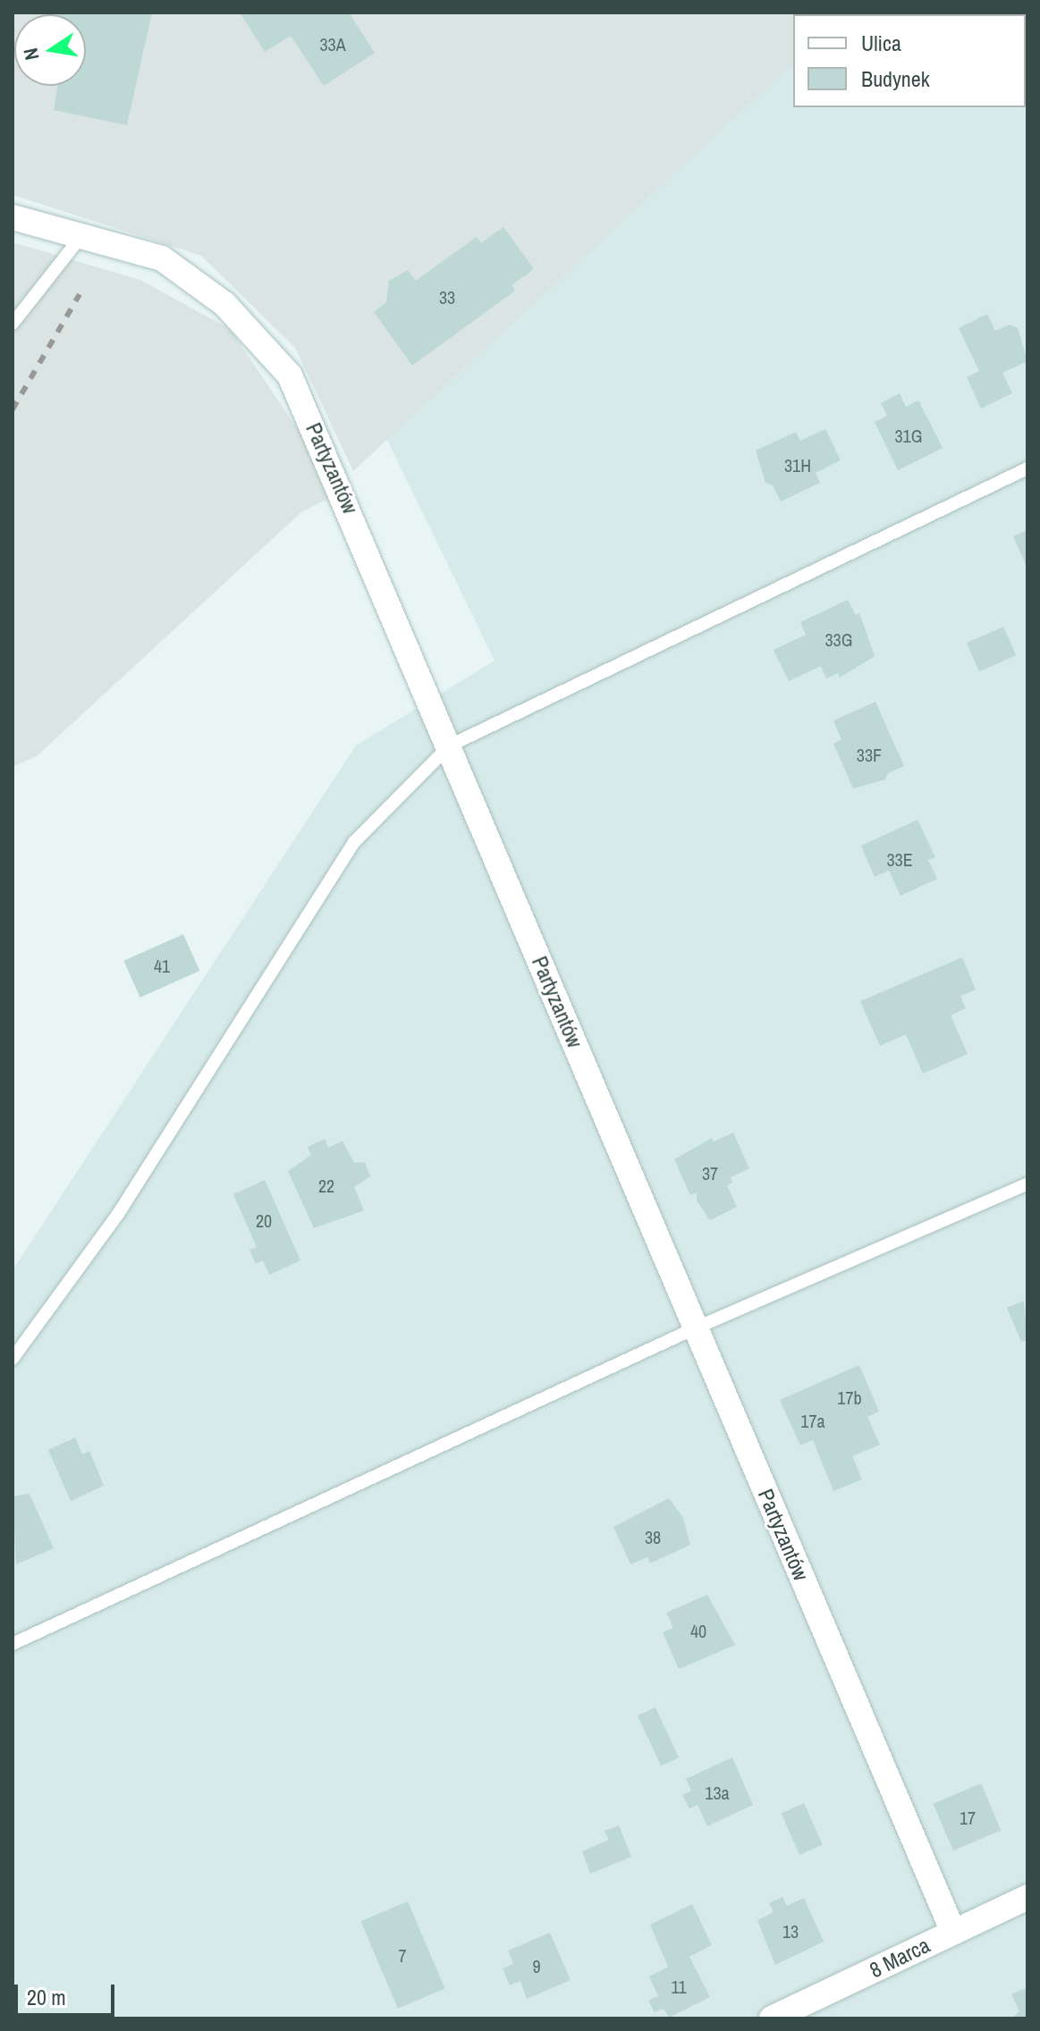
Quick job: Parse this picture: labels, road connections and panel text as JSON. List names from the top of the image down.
{
  "streets": {
    "street": ["Partyzantów", "8 Marca"]
  },
  "crossings": [
    ["Partyzantów", "8 Marca"]
  ],
  "house_numbers": [
    "33A",
    "33",
    "31G",
    "31H",
    "33G",
    "33F",
    "33E",
    "41",
    "37",
    "22",
    "20",
    "17b",
    "17a",
    "38",
    "40",
    "13a",
    "17",
    "13",
    "7",
    "9",
    "11"
  ],
  "legend": ["Ulica", "Budynek"],
  "scale_bar": "20 m",
  "north": "left"
}
